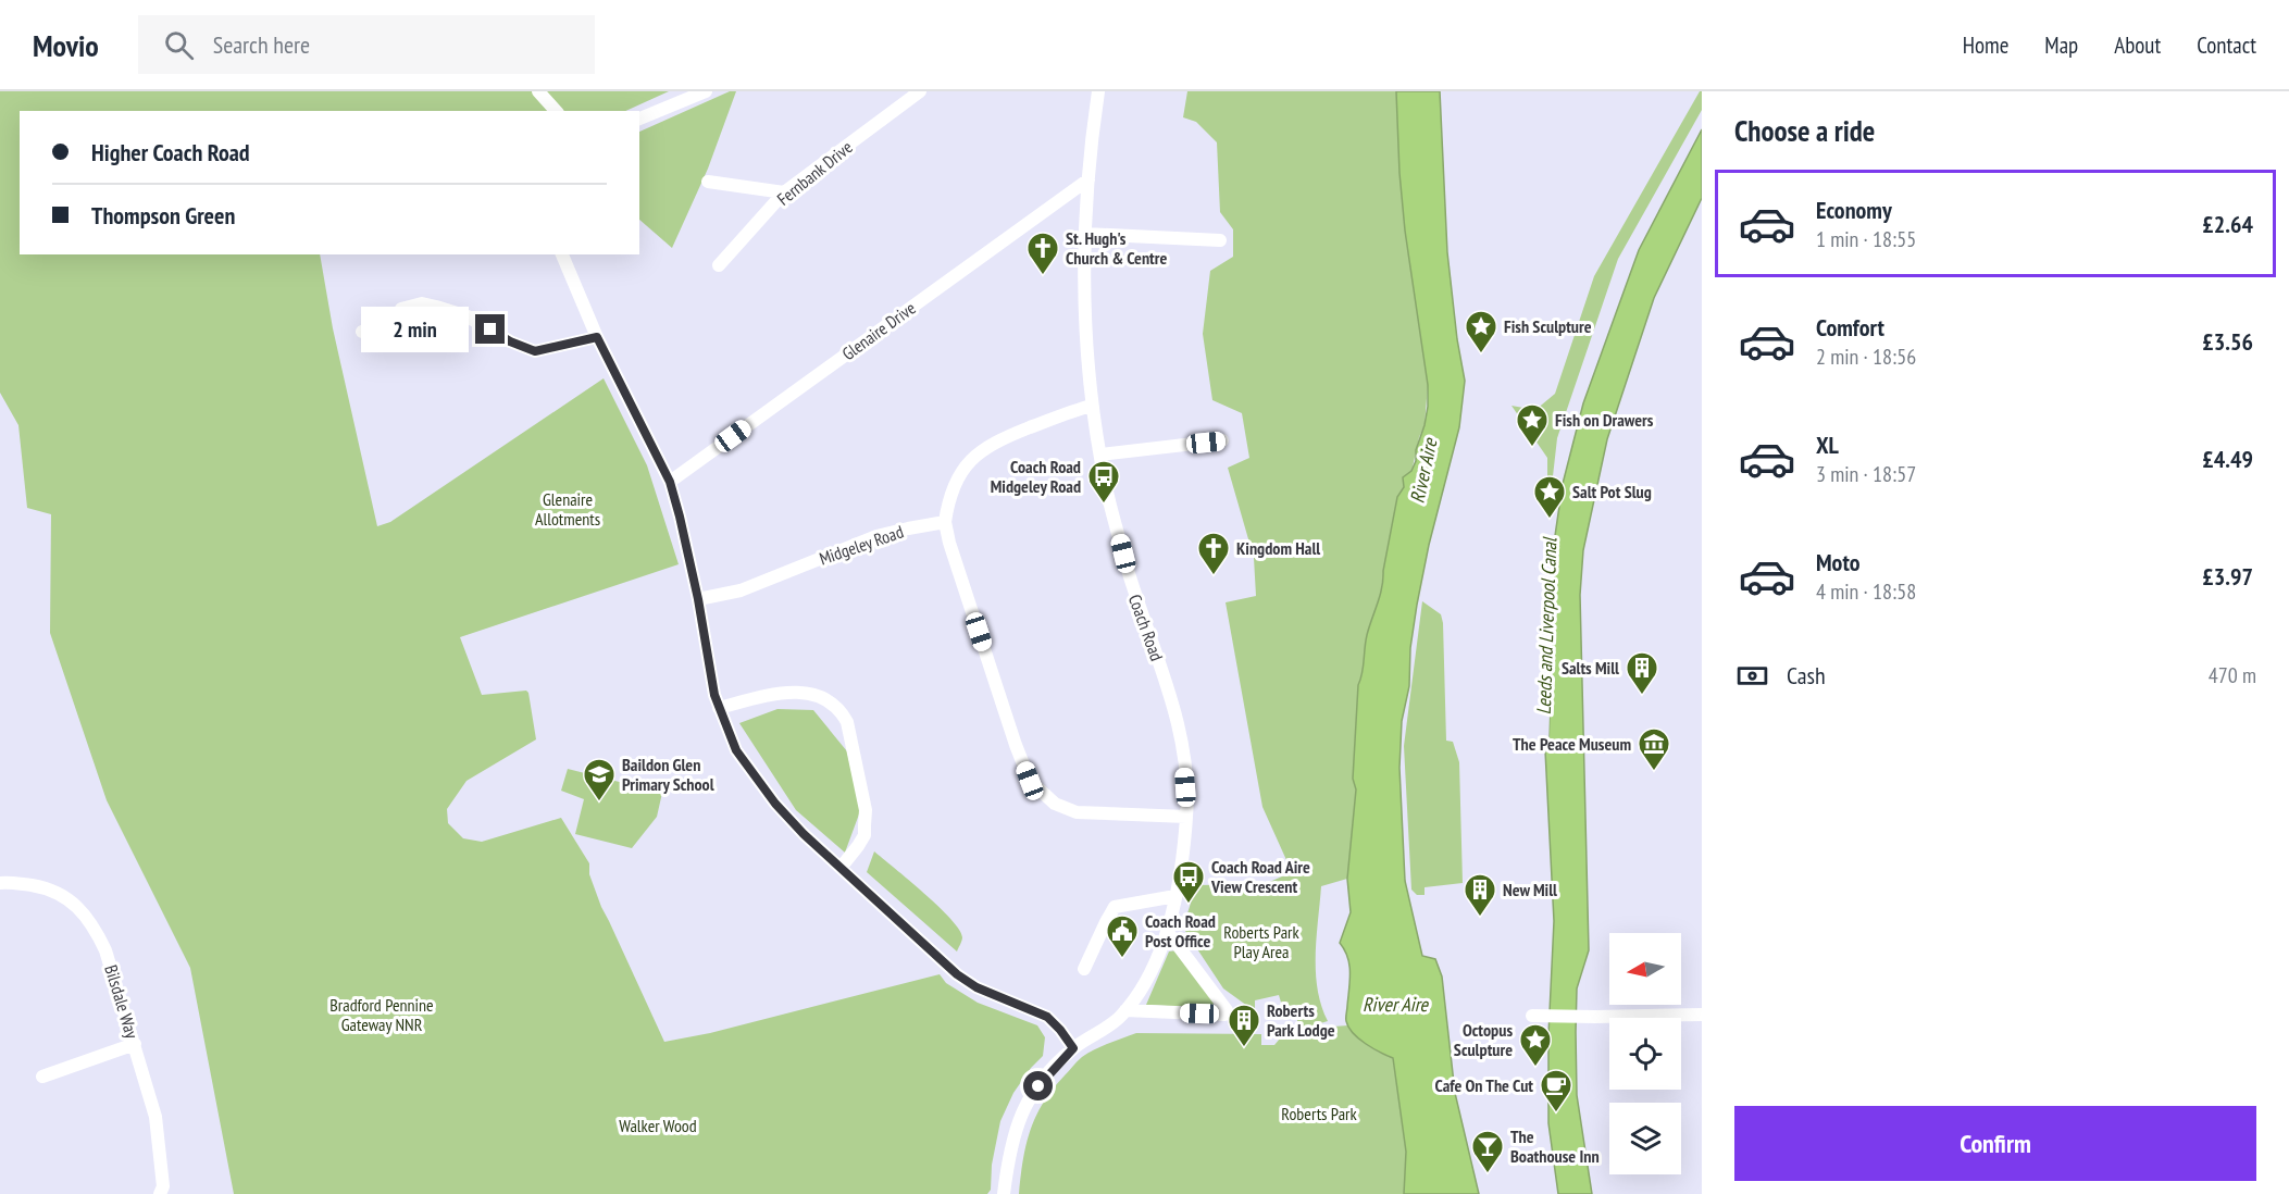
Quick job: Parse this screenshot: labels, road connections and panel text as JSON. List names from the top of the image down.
{
  "streets": {
    "street": [
      "Fernbank Drive",
      "Glenaire Drive",
      "Midgeley Road",
      "Coach Road",
      "Bilsdale Way"
    ]
  },
  "crossings": [
    ["Glenaire Drive", "Coach Road"]
  ],
  "water": ["River Aire", "Leeds and Liverpool Canal"],
  "parks": [
    "Glenaire Allotments",
    "Roberts Park Play Area",
    "Bradford Pennine Gateway NNR",
    "Roberts Park",
    "Walker Wood"
  ],
  "places": {
    "church": ["St. Hugh's Church & Centre", "Kingdom Hall"],
    "place": [
      "Fish Sculpture",
      "Fish on Drawers",
      "Salt Pot Slug",
      "Octopus Sculpture"
    ],
    "bus stop": ["Coach Road Midgeley Road", "Coach Road Aire View Crescent"],
    "building": ["Salts Mill", "New Mill", "Roberts Park Lodge"],
    "museum": ["The Peace Museum"],
    "school or university": ["Baildon Glen Primary School"],
    "public building": ["Coach Road Post Office"],
    "cafe": ["Cafe On The Cut"],
    "bar": ["The Boathouse Inn"]
  },
  "north": "left",
  "page": {
    "header": "Movio",
    "search": "Search here",
    "nav": [
      "Home",
      "Map",
      "About",
      "Contact"
    ],
    "heading": "Choose a ride",
    "banner": ["Higher Coach Road", "Thompson Green"],
    "list": [
      {
        "name": "Economy",
        "note": "1 min · 18:55",
        "value": "£2.64"
      },
      {
        "name": "Comfort",
        "note": "2 min · 18:56",
        "value": "£3.56"
      },
      {
        "name": "XL",
        "note": "3 min · 18:57",
        "value": "£4.49"
      },
      {
        "name": "Moto",
        "note": "4 min · 18:58",
        "value": "£3.97"
      }
    ],
    "bubble": "2 min",
    "pay": ["Cash", "470 m"],
    "buttons": "Confirm"
  }
}
